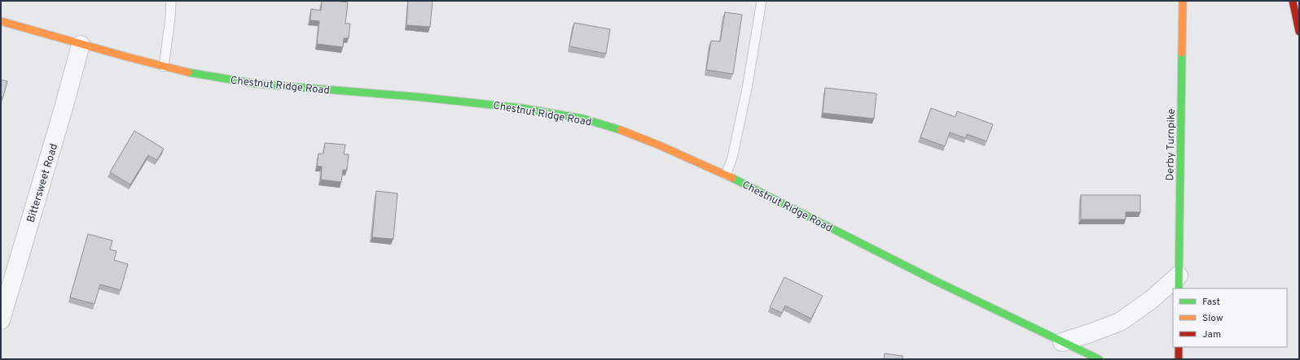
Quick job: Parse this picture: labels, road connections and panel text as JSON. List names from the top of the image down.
{
  "streets": {
    "main road": ["Chestnut Ridge Road", "Derby Turnpike"],
    "street": ["Bittersweet Road"]
  },
  "crossings": [
    ["Chestnut Ridge Road", "Bittersweet Road"]
  ],
  "legend": ["Fast", "Slow", "Jam"]
}
